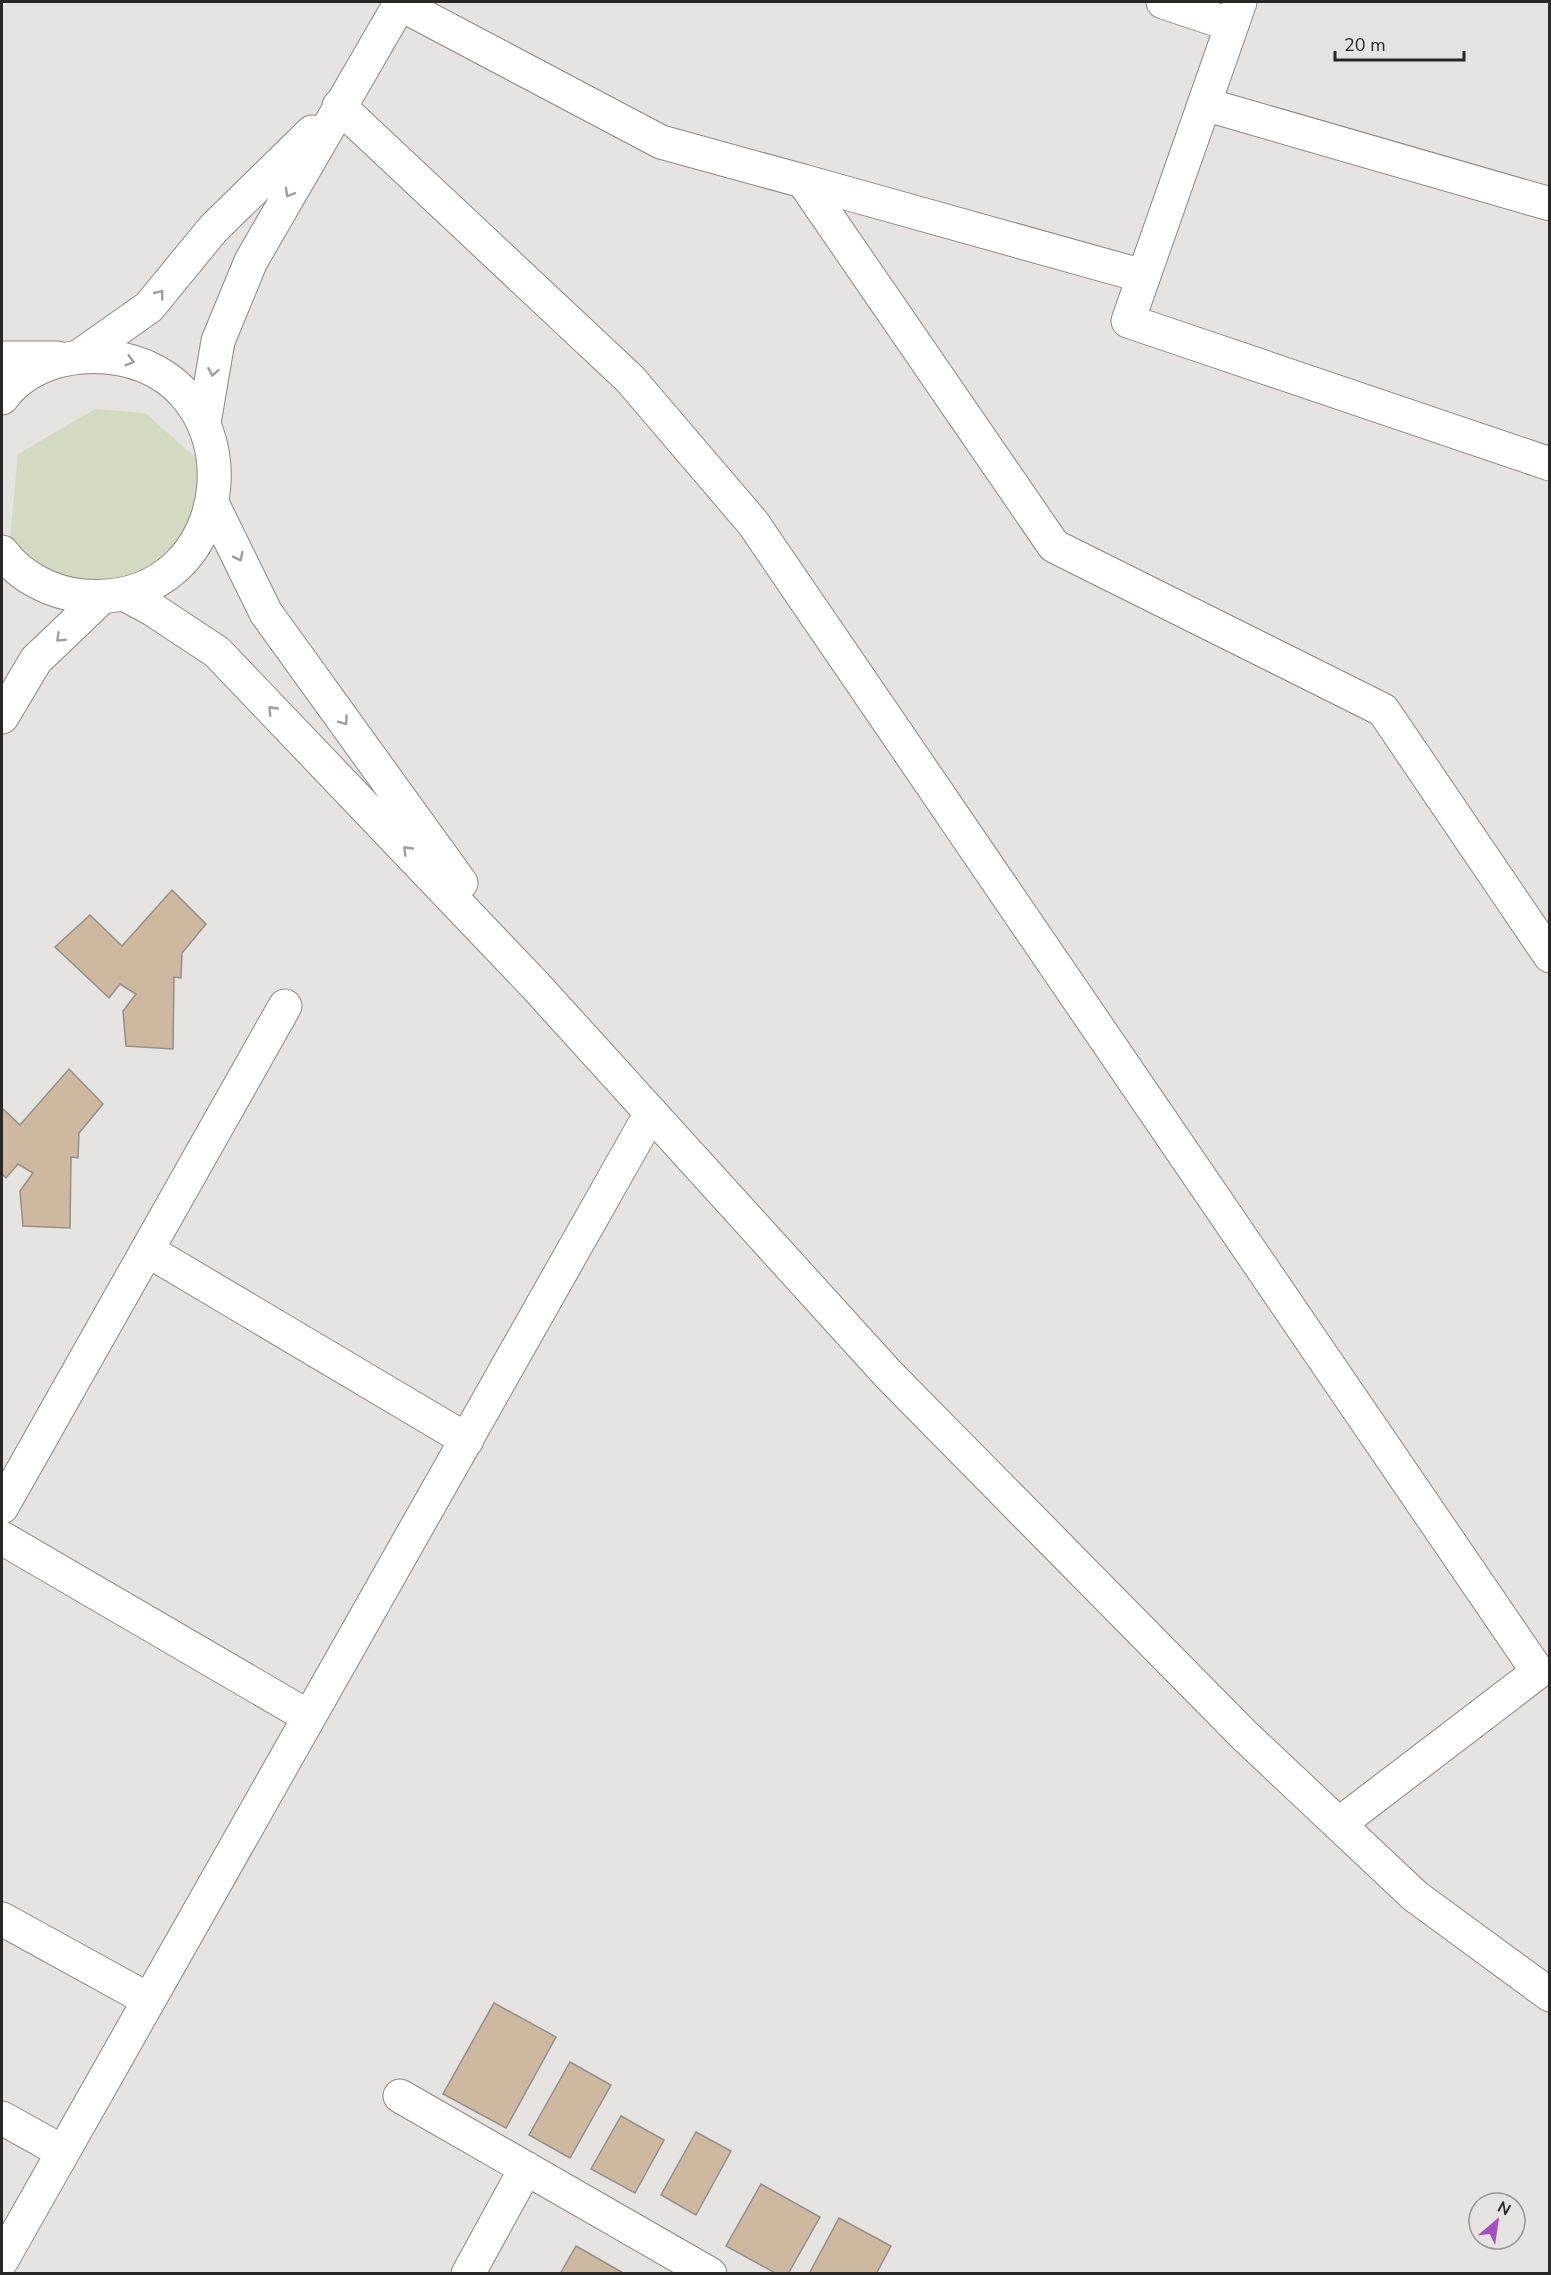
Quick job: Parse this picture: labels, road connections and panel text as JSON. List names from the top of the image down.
{
  "scale_bar": "20 m",
  "north": "top right"
}
